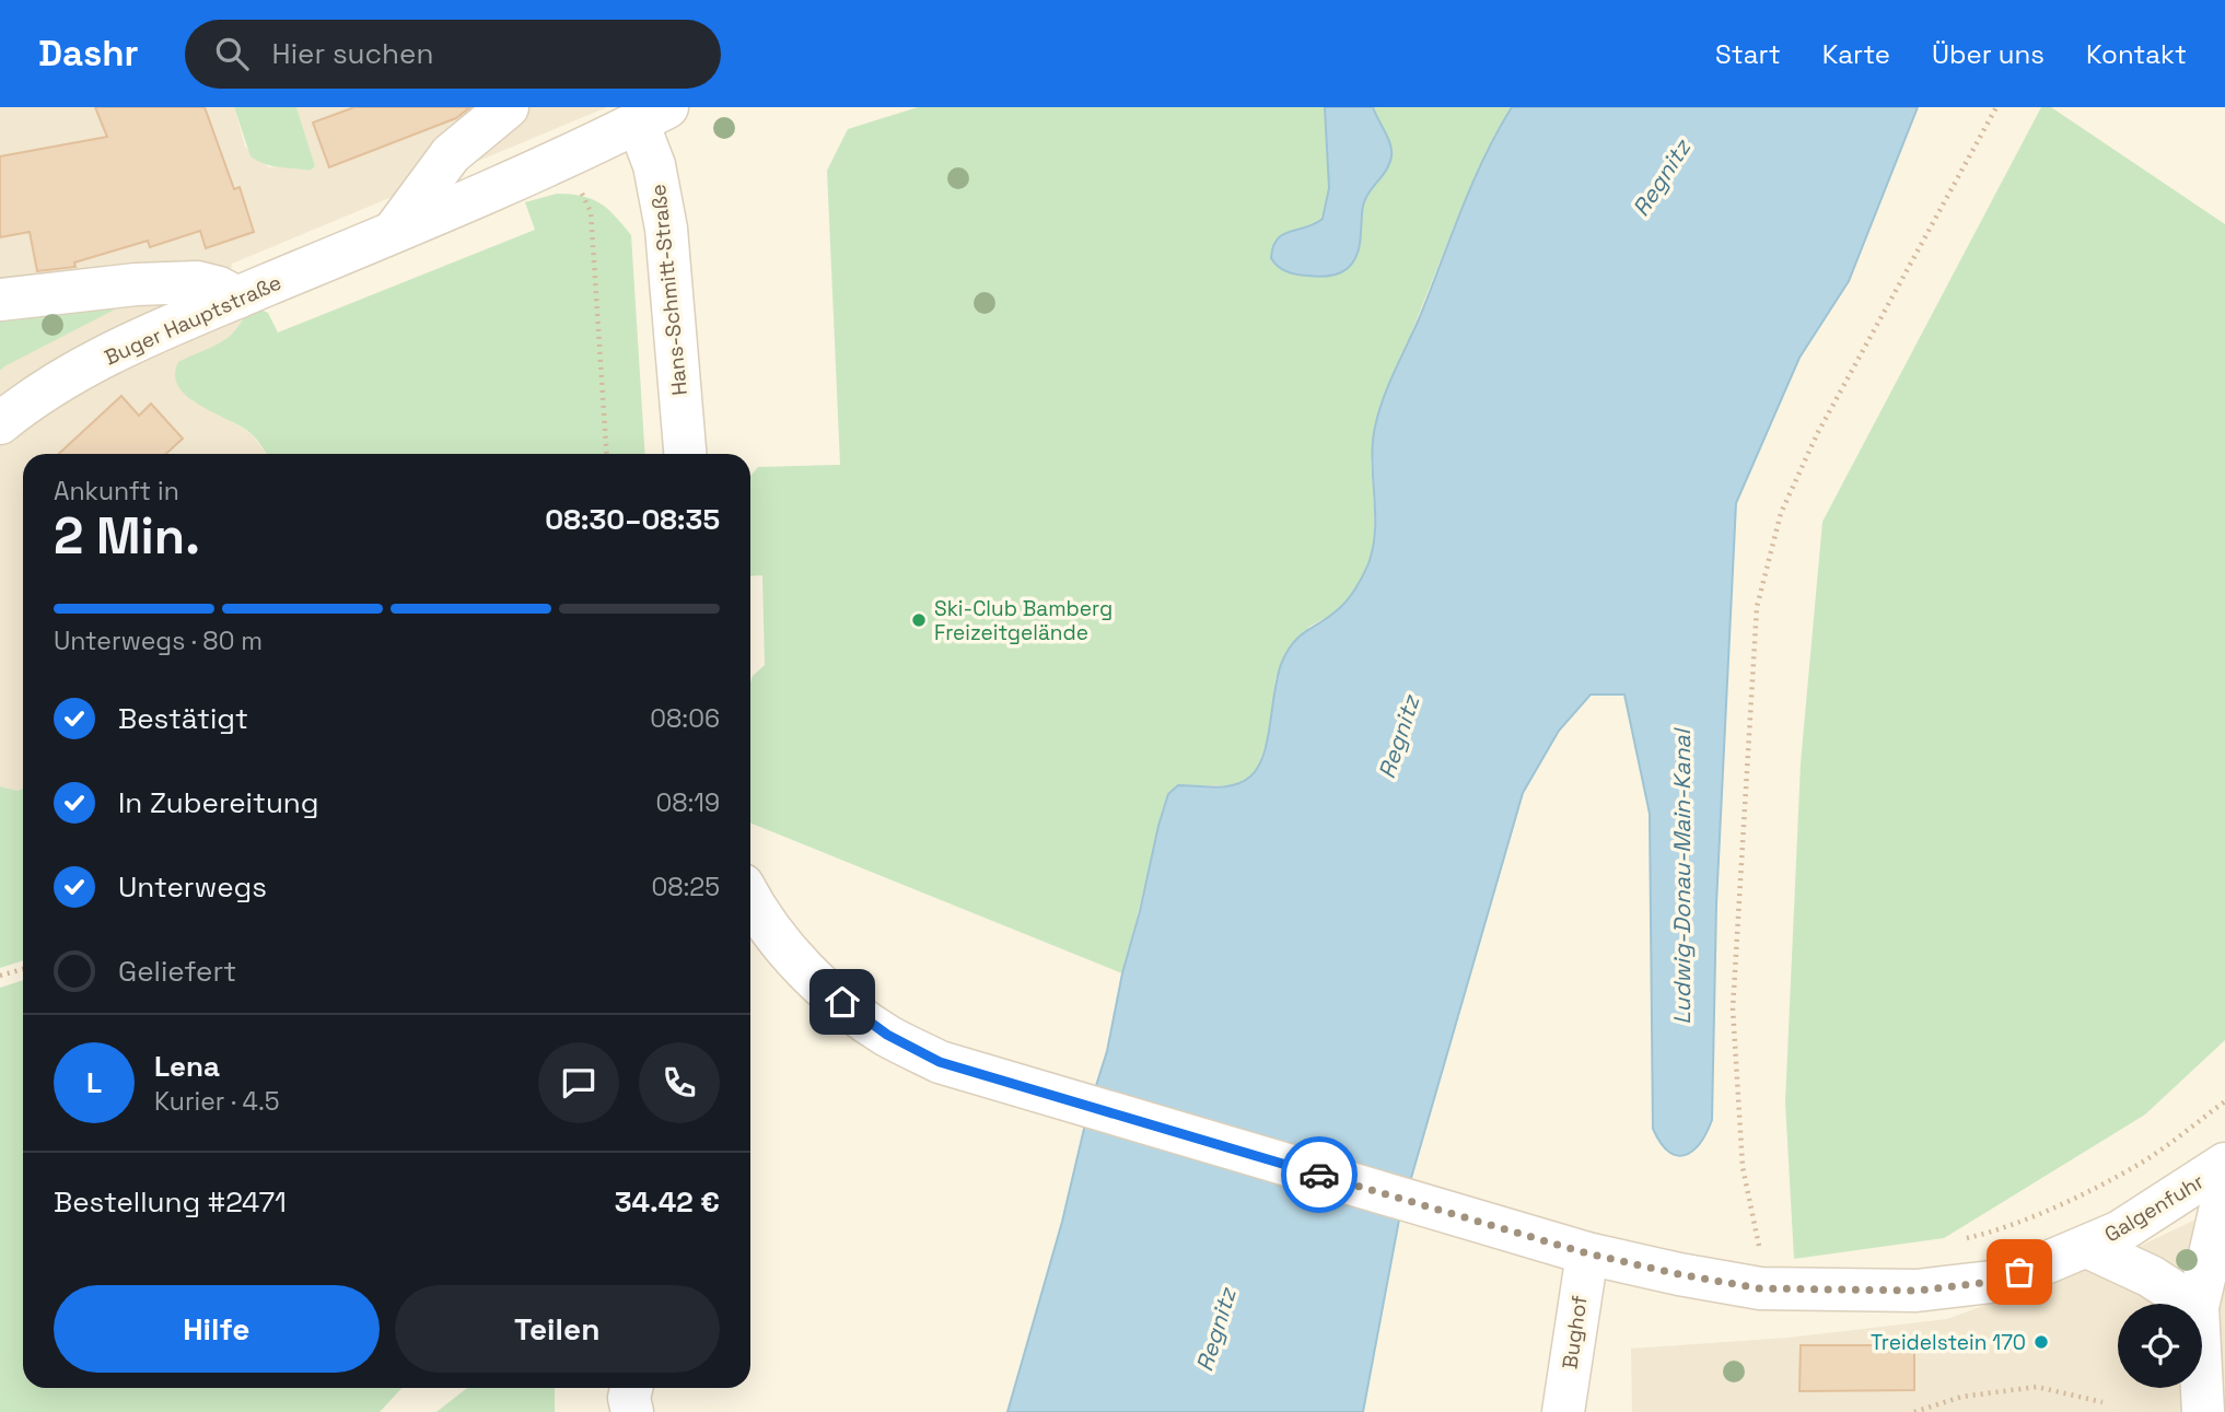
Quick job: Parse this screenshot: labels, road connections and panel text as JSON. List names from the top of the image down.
{
  "streets": {
    "street": [
      "Hans-Schmitt-Straße",
      "Buger Hauptstraße",
      "Galgenfuhr",
      "Bughof"
    ]
  },
  "crossings": [
    ["Hans-Schmitt-Straße", "Buger Hauptstraße"],
    ["Galgenfuhr", "Bughof"]
  ],
  "water": ["Regnitz", "Ludwig-Donau-Main-Kanal"],
  "places": ["Ski-Club Bamberg Freizeitgelände", "Treidelstein 170"],
  "page": {
    "header": "Dashr",
    "search": "Hier suchen",
    "nav": [
      "Start",
      "Karte",
      "Über uns",
      "Kontakt"
    ],
    "heading": ["2 Min.", "Ankunft in", "08:30–08:35"],
    "panel": [
      "Lena",
      "Kurier · 4.5",
      "Bestellung #2471",
      "34.42 €"
    ],
    "bar": "Unterwegs · 80 m",
    "list": [
      ["Bestätigt", "08:06"],
      ["In Zubereitung", "08:19"],
      ["Unterwegs", "08:25"],
      "Geliefert"
    ],
    "round": "L",
    "buttons": ["Hilfe", "Teilen"]
  }
}
